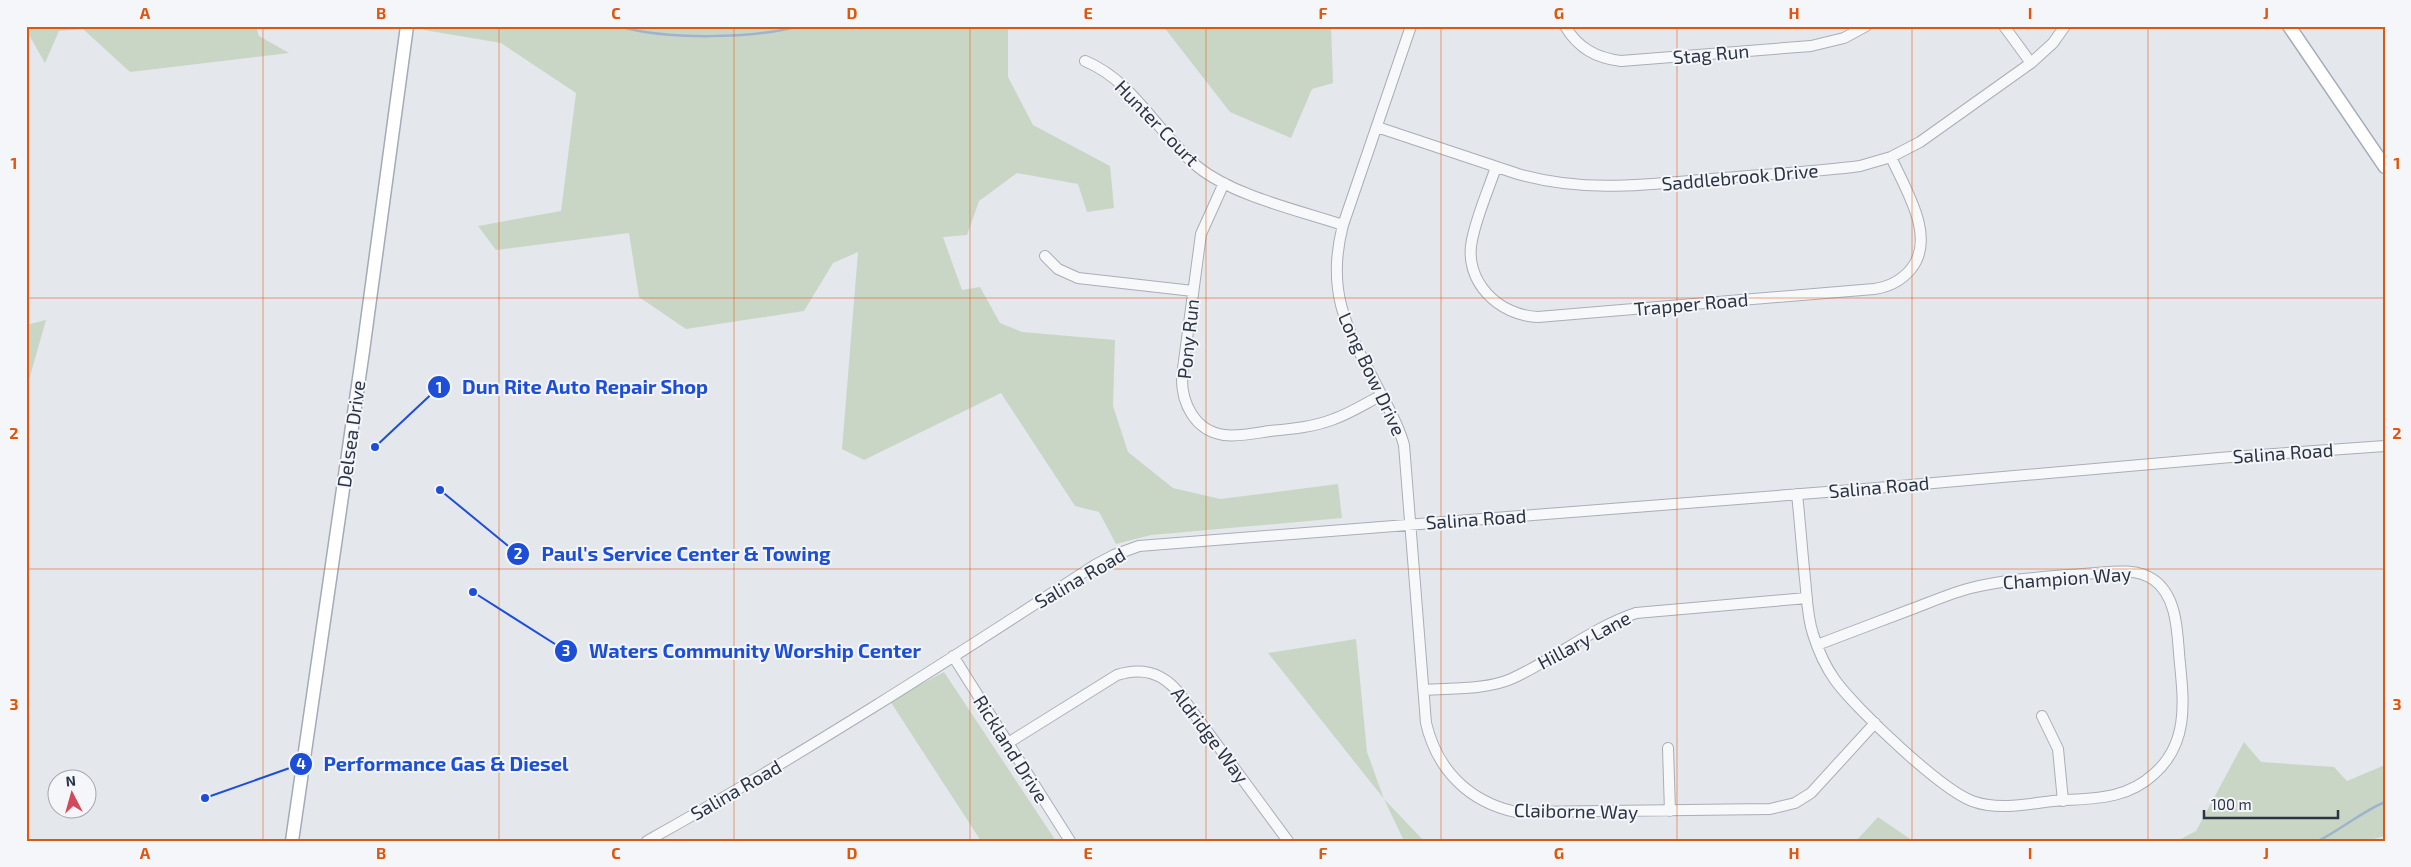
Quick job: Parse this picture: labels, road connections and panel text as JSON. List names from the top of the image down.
{
  "streets": {
    "main road": ["Delsea Drive"],
    "street": [
      "Stag Run",
      "Hunter Court",
      "Saddlebrook Drive",
      "Trapper Road",
      "Pony Run",
      "Long Bow Drive",
      "Salina Road",
      "Champion Way",
      "Hillary Lane",
      "Aldridge Way",
      "Rickland Drive",
      "Claiborne Way"
    ]
  },
  "crossings": [
    ["Hunter Court", "Pony Run"],
    ["Hunter Court", "Long Bow Drive"],
    ["Saddlebrook Drive", "Trapper Road"],
    ["Saddlebrook Drive", "Long Bow Drive"],
    ["Pony Run", "Long Bow Drive"],
    ["Long Bow Drive", "Salina Road"],
    ["Long Bow Drive", "Claiborne Way"],
    ["Salina Road", "Champion Way"],
    ["Salina Road", "Rickland Drive"],
    ["Salina Road", "Claiborne Way"],
    ["Champion Way", "Hillary Lane"],
    ["Champion Way", "Claiborne Way"],
    ["Hillary Lane", "Claiborne Way"],
    ["Aldridge Way", "Rickland Drive"]
  ],
  "places": [
    "Dun Rite Auto Repair Shop",
    "Paul's Service Center & Towing",
    "Waters Community Worship Center",
    "Performance Gas & Diesel"
  ],
  "scale_bar": "100 m",
  "north": "top",
  "grid": {
    "columns": [
      "A",
      "B",
      "C",
      "D",
      "E",
      "F",
      "G",
      "H",
      "I",
      "J"
    ],
    "rows": ["1", "2", "3"]
  }
}
